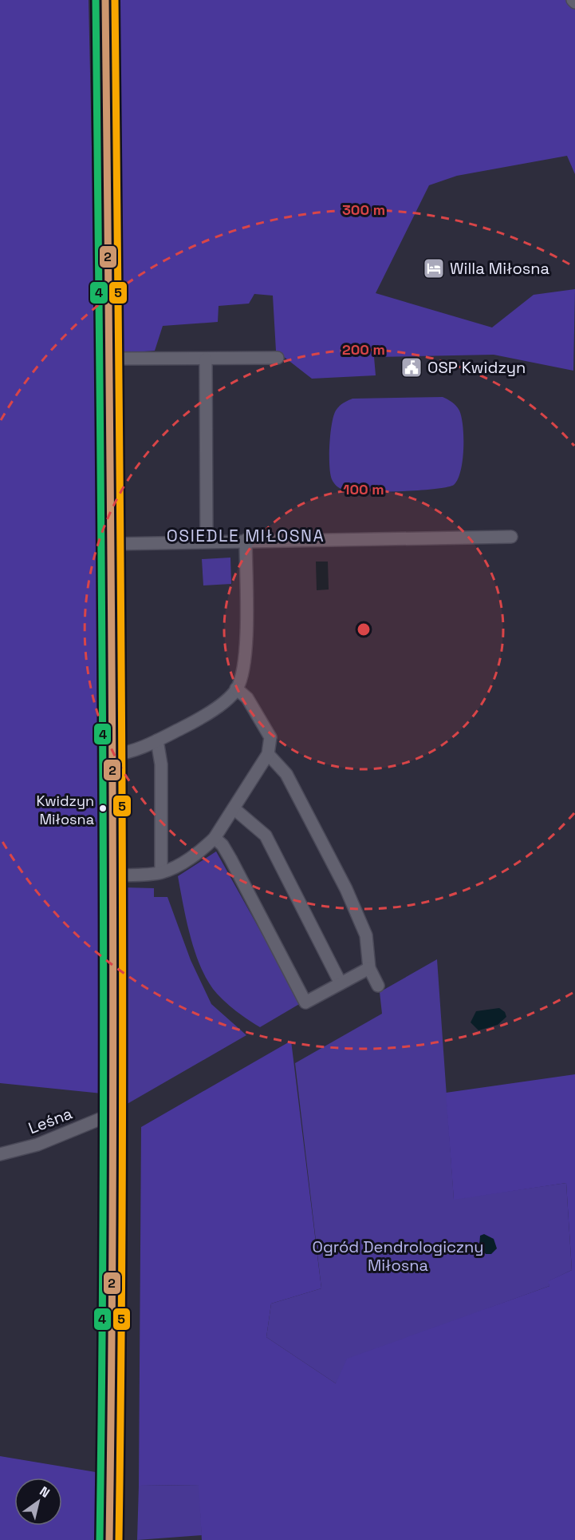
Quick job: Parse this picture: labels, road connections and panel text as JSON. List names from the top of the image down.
{
  "streets": {
    "street": ["Leśna"]
  },
  "districts": ["OSIEDLE MIŁOSNA"],
  "parks": ["Ogród Dendrologiczny Miłosna"],
  "places": {
    "hotel": ["Willa Miłosna"],
    "public building": ["OSP Kwidzyn"],
    "other": ["Kwidzyn Miłosna"]
  },
  "lines": ["transit line 2", "transit line 4", "transit line 5"],
  "north": "top right",
  "rings": ["300 m", "200 m", "100 m"]
}
